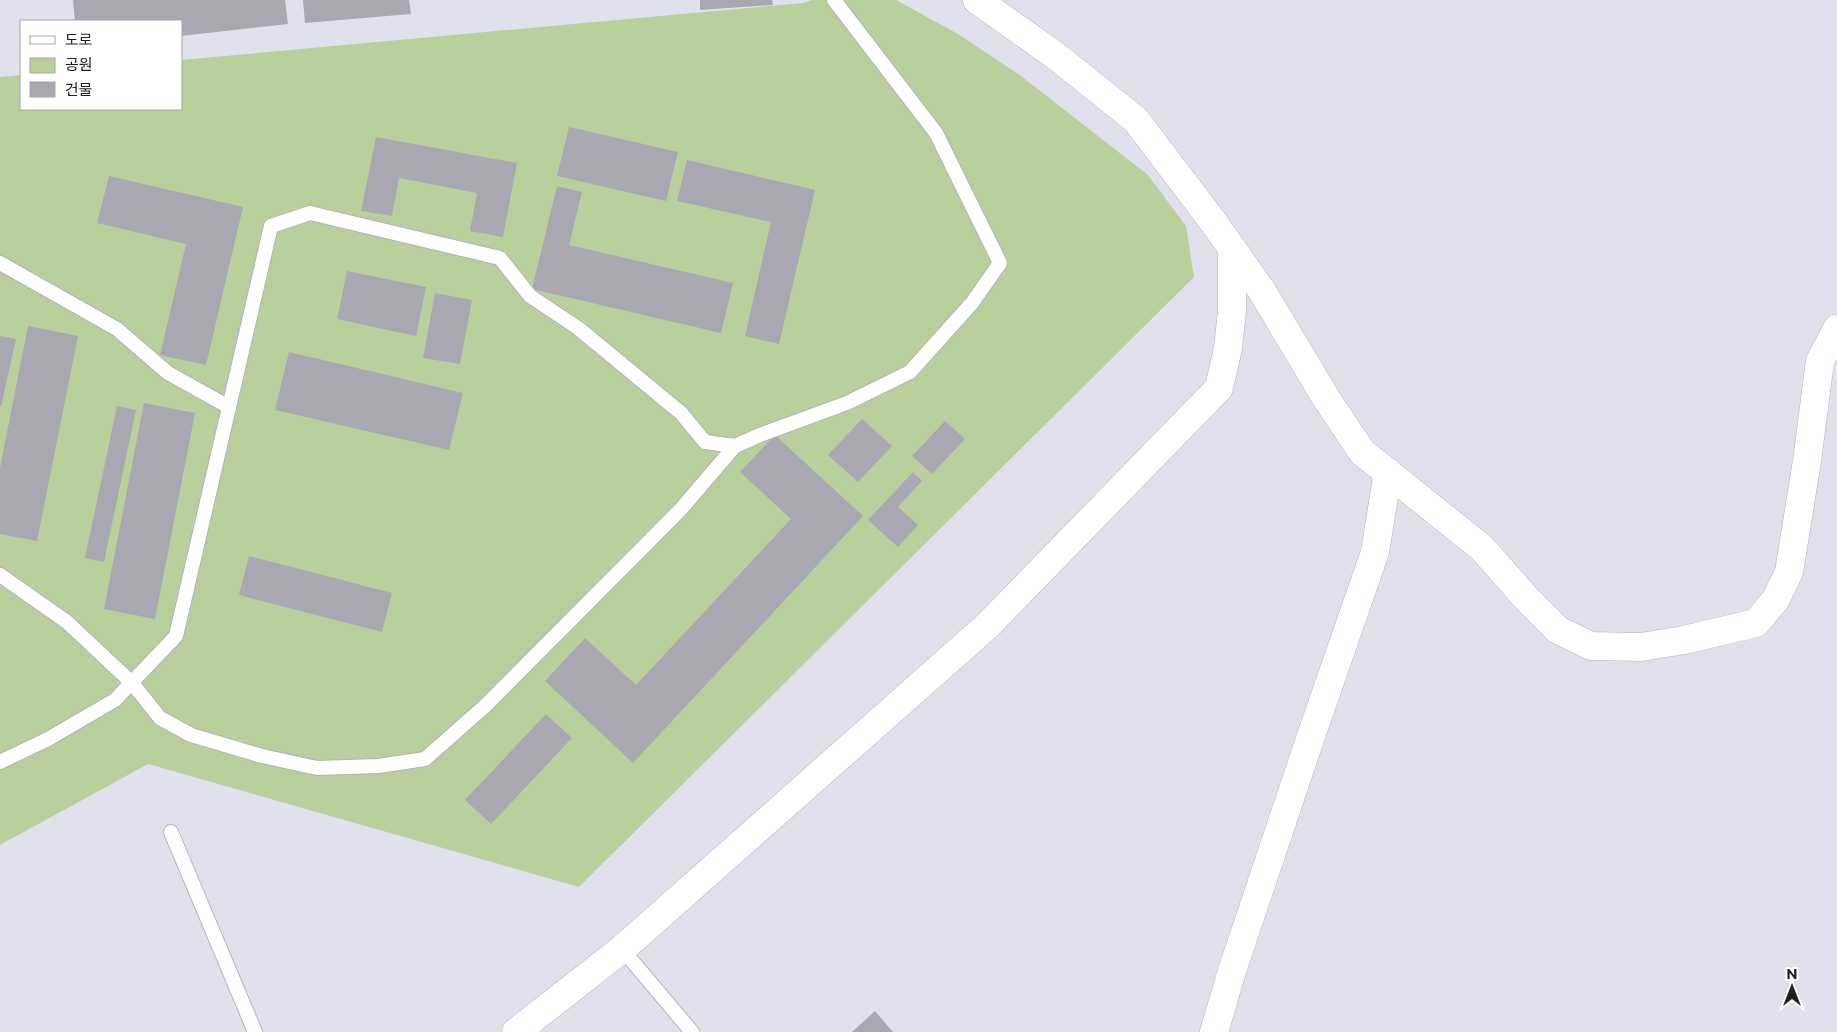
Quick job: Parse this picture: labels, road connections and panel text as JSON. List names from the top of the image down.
{
  "legend": ["도로", "공원", "건물"],
  "north": "top"
}
